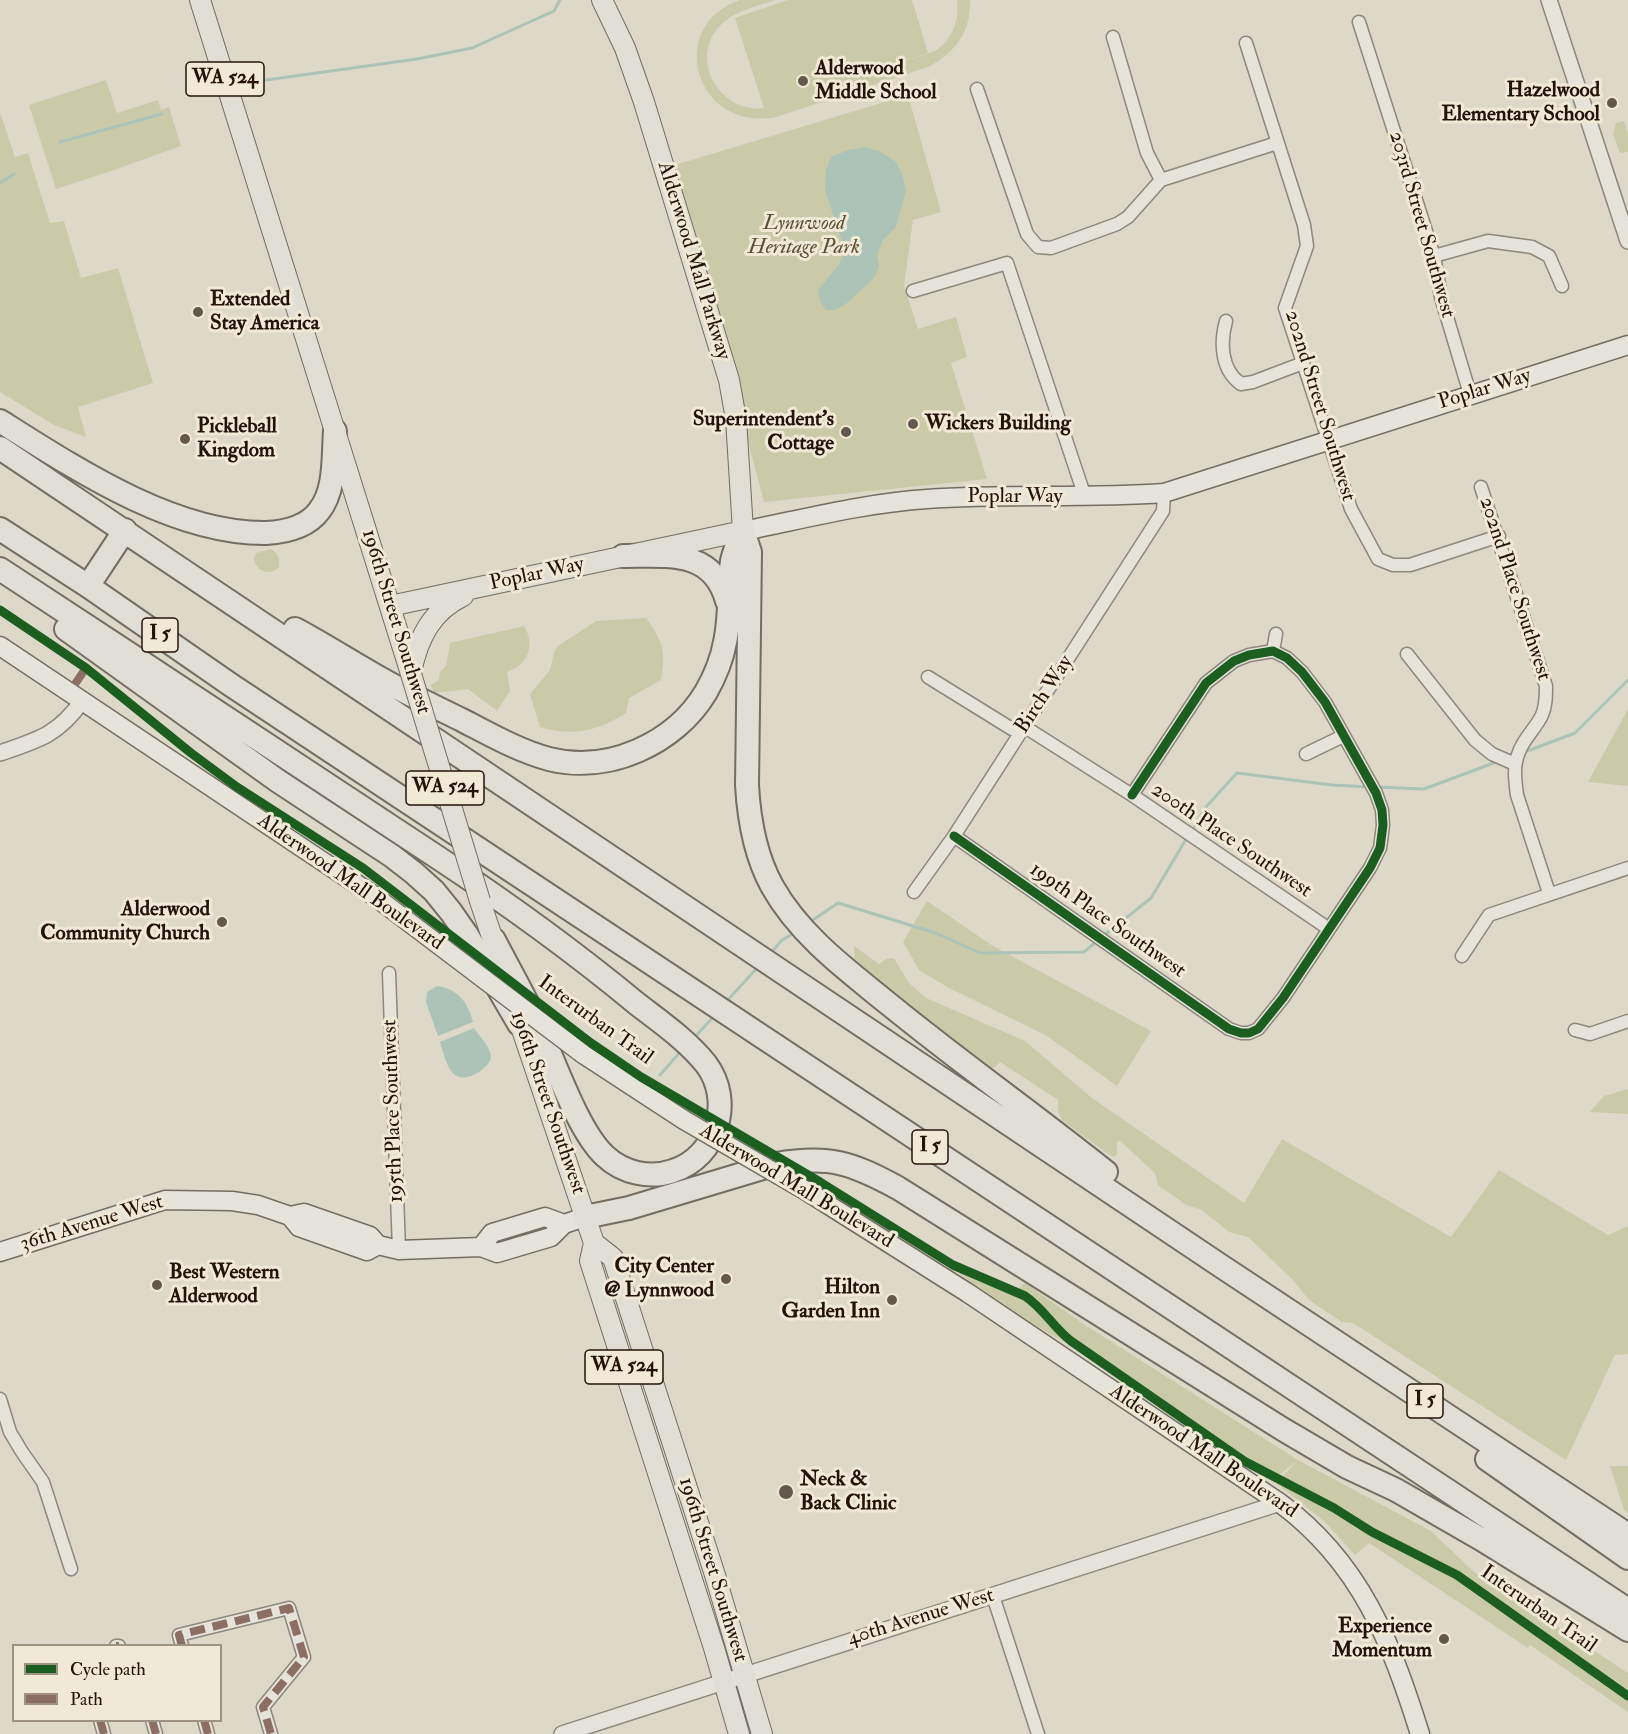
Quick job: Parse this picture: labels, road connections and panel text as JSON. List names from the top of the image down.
{
  "streets": {
    "highway": ["I 5"],
    "main road": [
      "WA 524",
      "Alderwood Mall Parkway",
      "Poplar Way",
      "196th Street Southwest",
      "Alderwood Mall Boulevard",
      "36th Avenue West"
    ],
    "street": [
      "203rd Street Southwest",
      "202nd Street Southwest",
      "202nd Place Southwest",
      "Birch Way",
      "200th Place Southwest",
      "199th Place Southwest",
      "195th Place Southwest",
      "40th Avenue West"
    ],
    "cycle path": ["Interurban Trail"]
  },
  "crossings": [
    ["203rd Street Southwest", "Poplar Way"],
    ["Alderwood Mall Parkway", "Poplar Way"],
    ["Poplar Way", "202nd Street Southwest"],
    ["Poplar Way", "196th Street Southwest"],
    ["Poplar Way", "Birch Way"],
    ["202nd Street Southwest", "202nd Place Southwest"],
    ["196th Street Southwest", "36th Avenue West"],
    ["196th Street Southwest", "40th Avenue West"],
    ["Birch Way", "200th Place Southwest"],
    ["Birch Way", "199th Place Southwest"],
    ["200th Place Southwest", "199th Place Southwest"],
    ["Alderwood Mall Boulevard", "40th Avenue West"],
    ["195th Place Southwest", "36th Avenue West"]
  ],
  "parks": ["Lynnwood Heritage Park"],
  "places": [
    "Alderwood Middle School",
    "Hazelwood Elementary School",
    "Extended Stay America",
    "Wickers Building",
    "Superintendent's Cottage",
    "Pickleball Kingdom",
    "Alderwood Community Church",
    "City Center @ Lynnwood",
    "Best Western Alderwood",
    "Hilton Garden Inn",
    "Neck & Back Clinic",
    "Experience Momentum"
  ],
  "legend": ["Cycle path", "Path"]
}
